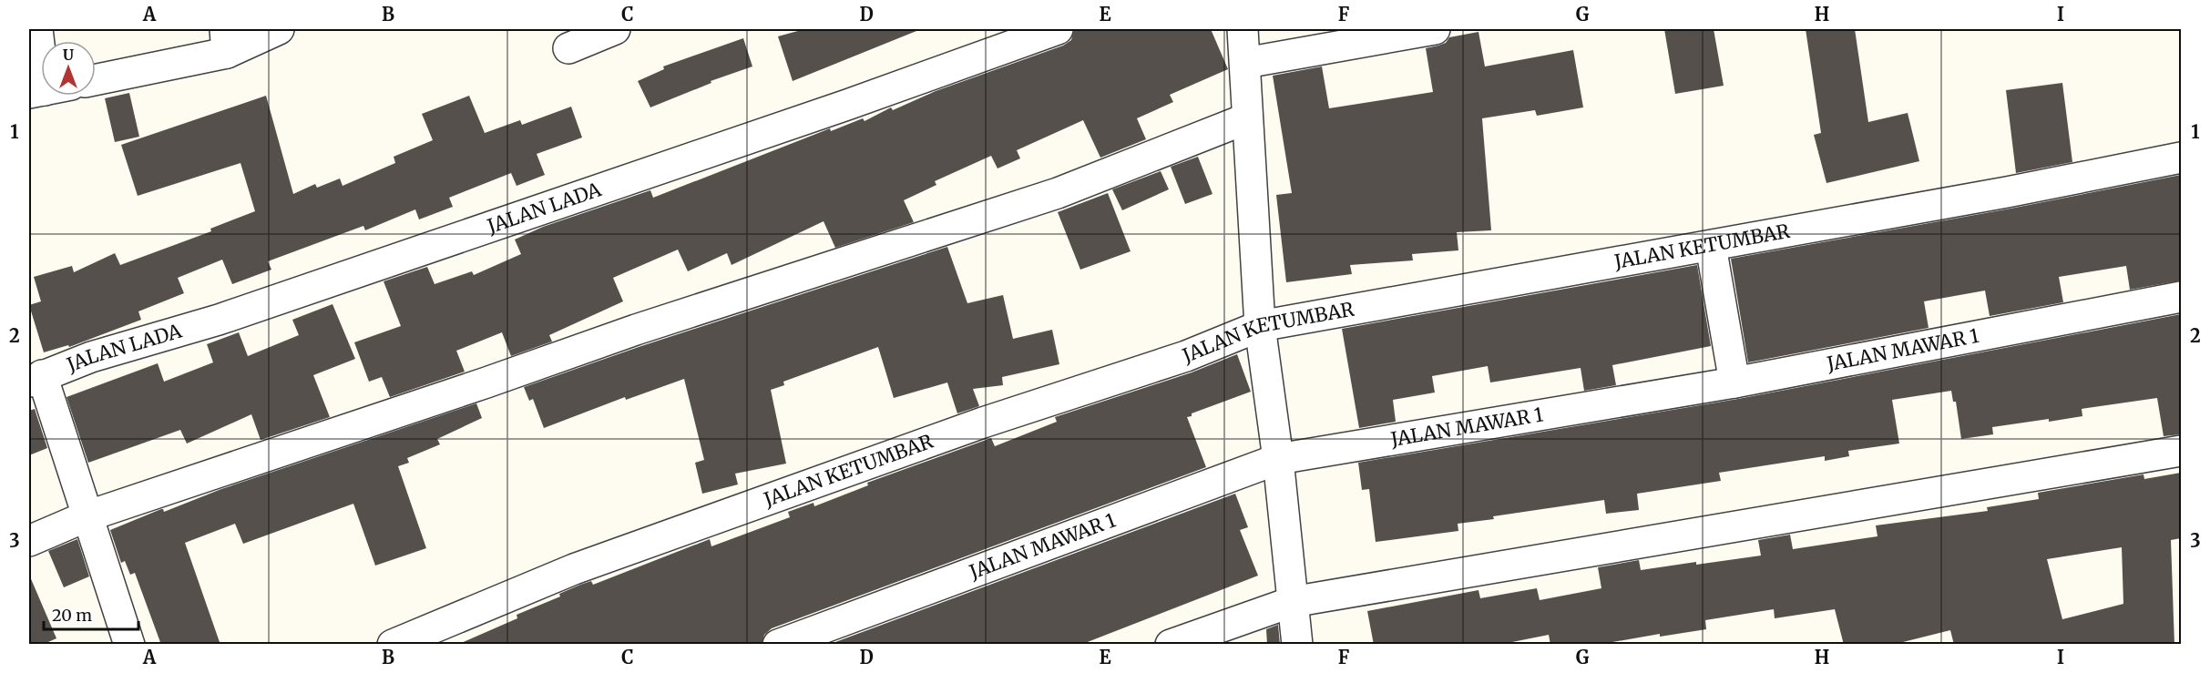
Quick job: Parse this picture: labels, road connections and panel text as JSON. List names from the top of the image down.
{
  "streets": {
    "street": ["JALAN LADA", "JALAN KETUMBAR", "JALAN MAWAR 1"]
  },
  "scale_bar": "20 m",
  "north": "top",
  "grid": {
    "columns": [
      "A",
      "B",
      "C",
      "D",
      "E",
      "F",
      "G",
      "H",
      "I"
    ],
    "rows": ["1", "2", "3"]
  }
}
